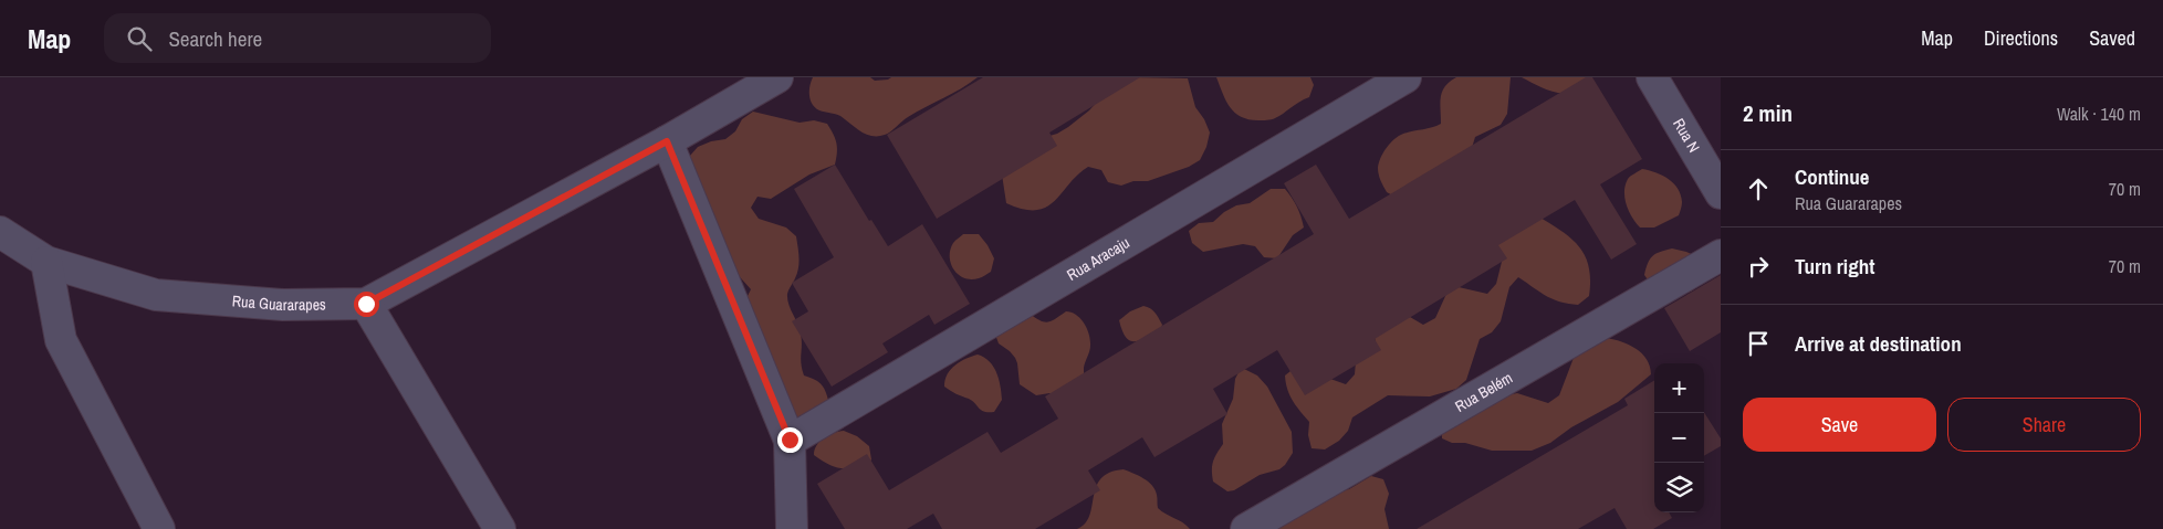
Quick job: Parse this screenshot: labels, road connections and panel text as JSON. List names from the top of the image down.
{
  "streets": {
    "street": [
      "Rua N",
      "Rua Aracaju",
      "Rua Guararapes",
      "Rua Belém"
    ]
  },
  "page": {
    "header": "Map",
    "search": "Search here",
    "nav": ["Map", "Directions", "Saved"],
    "heading": ["2 min", "Walk · 140 m"],
    "list": [
      ["Continue", "Rua Guararapes", "70 m"],
      ["Turn right", "70 m"],
      "Arrive at destination"
    ],
    "map_buttons": ["+", "−"],
    "buttons": ["Save", "Share"]
  }
}
